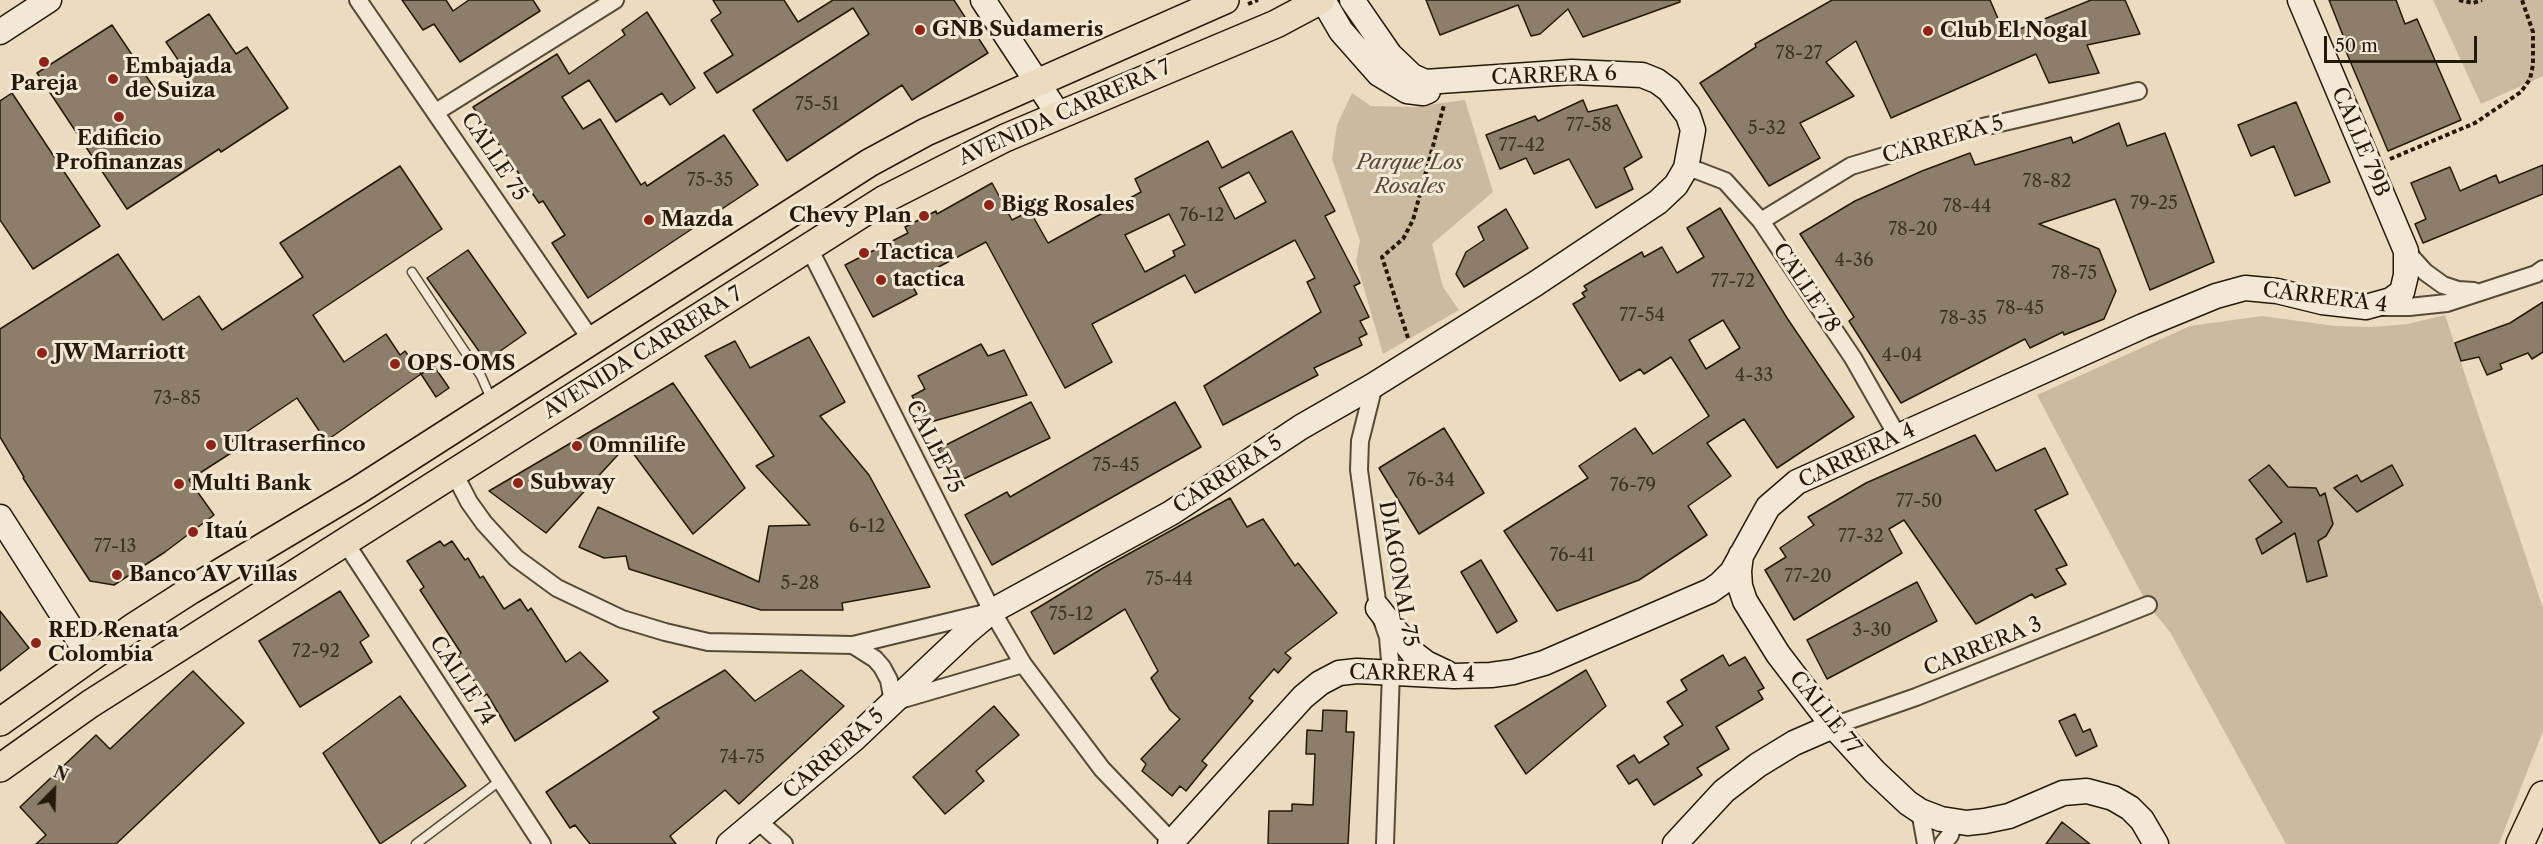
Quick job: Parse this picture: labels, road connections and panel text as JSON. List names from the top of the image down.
{
  "streets": {
    "main road": ["AVENIDA CARRERA 7"],
    "street": [
      "CARRERA 6",
      "CARRERA 5",
      "CALLE 79B",
      "CALLE 75",
      "CALLE 78",
      "CARRERA 4",
      "DIAGONAL 75",
      "CARRERA 3",
      "CALLE 74",
      "CALLE 77"
    ]
  },
  "crossings": [
    ["CARRERA 6", "CARRERA 5"],
    ["AVENIDA CARRERA 7", "CALLE 75"],
    ["AVENIDA CARRERA 7", "CALLE 74"],
    ["CARRERA 5", "CALLE 75"],
    ["CARRERA 5", "CALLE 78"],
    ["CARRERA 5", "DIAGONAL 75"],
    ["CALLE 79B", "CARRERA 4"],
    ["CALLE 75", "CARRERA 4"],
    ["CALLE 78", "CARRERA 4"],
    ["CARRERA 4", "DIAGONAL 75"],
    ["CARRERA 4", "CALLE 77"],
    ["CARRERA 3", "CALLE 77"]
  ],
  "parks": ["Parque Los Rosales"],
  "places": [
    "GNB Sudameris",
    "Club El Nogal",
    "Pareja",
    "Embajada de Suiza",
    "Edificio Profinanzas",
    "Bigg Rosales",
    "Chevy Plan",
    "Mazda",
    "Tactica",
    "tactica",
    "JW Marriott",
    "OPS-OMS",
    "Ultraserfinco",
    "Omnilife",
    "Subway",
    "Multi Bank",
    "Itaú",
    "Banco AV Villas",
    "RED Renata Colombia"
  ],
  "house_numbers": [
    "78-27",
    "75-51",
    "77-58",
    "5-32",
    "77-42",
    "75-35",
    "78-82",
    "79-25",
    "78-44",
    "76-12",
    "78-20",
    "4-36",
    "78-75",
    "77-72",
    "78-45",
    "77-54",
    "78-35",
    "4-04",
    "4-33",
    "73-85",
    "75-45",
    "76-34",
    "76-79",
    "77-50",
    "6-12",
    "77-32",
    "77-13",
    "76-41",
    "77-20",
    "75-44",
    "5-28",
    "75-12",
    "3-30",
    "72-92",
    "74-75"
  ],
  "scale_bar": "50 m",
  "north": "top right"
}
